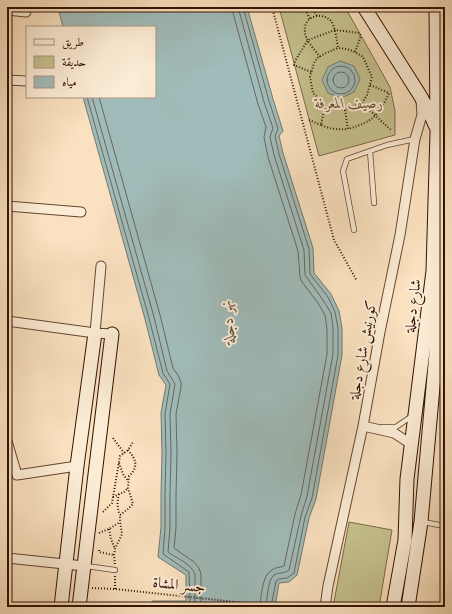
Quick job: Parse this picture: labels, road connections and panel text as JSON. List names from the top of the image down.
{
  "streets": {
    "main road": ["شارع دجلة"],
    "street": ["كورنيش شارع دجلة"],
    "path": ["جسر المشاة"]
  },
  "water": ["نهر دجلة"],
  "parks": ["رصيف المعرفة"],
  "legend": ["طريق", "حديقة", "مياه"]
}
